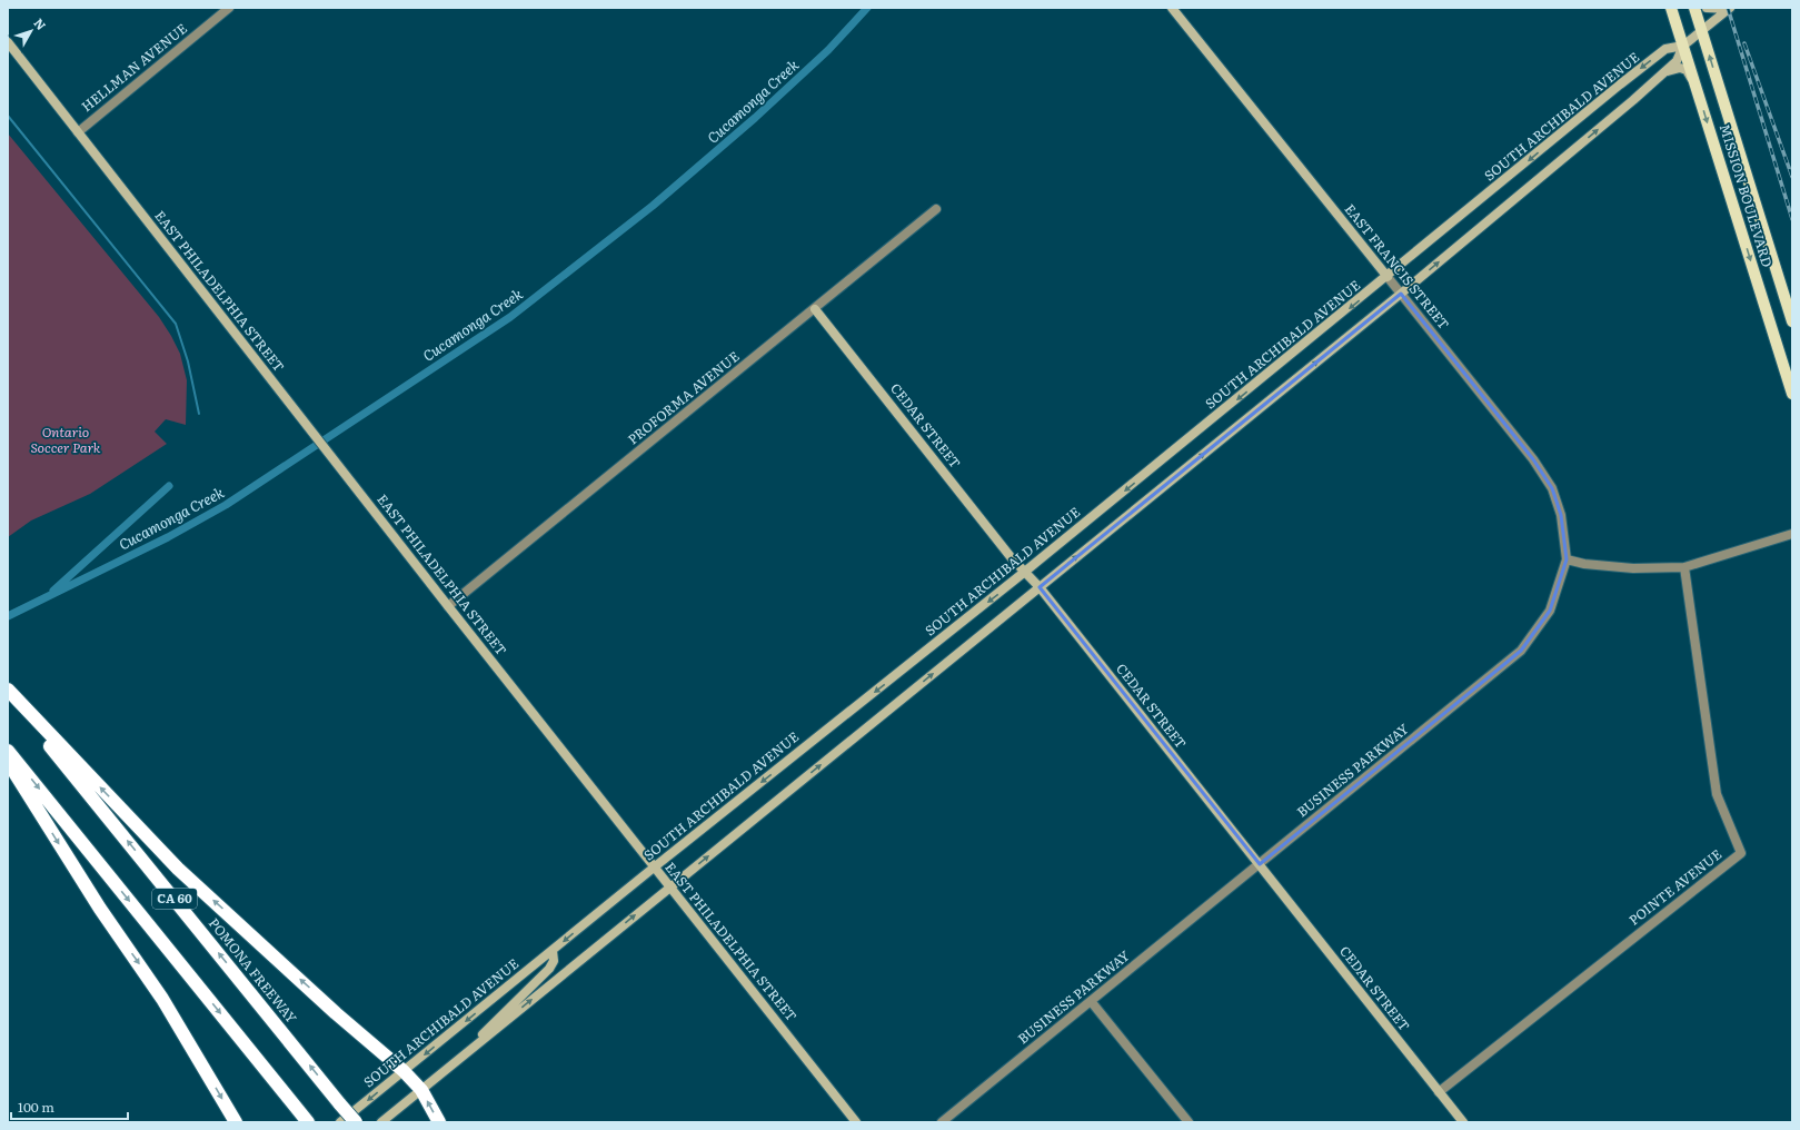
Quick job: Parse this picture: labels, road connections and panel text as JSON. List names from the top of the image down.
{
  "streets": {
    "highway": ["CA 60", "POMONA FREEWAY"],
    "main road": [
      "SOUTH ARCHIBALD AVENUE",
      "MISSION BOULEVARD",
      "EAST FRANCIS STREET",
      "EAST PHILADELPHIA STREET",
      "CEDAR STREET"
    ],
    "street": [
      "HELLMAN AVENUE",
      "PROFORMA AVENUE",
      "BUSINESS PARKWAY",
      "POINTE AVENUE"
    ]
  },
  "crossings": [
    ["HELLMAN AVENUE", "EAST PHILADELPHIA STREET"],
    ["SOUTH ARCHIBALD AVENUE", "MISSION BOULEVARD"],
    ["SOUTH ARCHIBALD AVENUE", "EAST FRANCIS STREET"],
    ["SOUTH ARCHIBALD AVENUE", "EAST PHILADELPHIA STREET"],
    ["SOUTH ARCHIBALD AVENUE", "CEDAR STREET"],
    ["EAST FRANCIS STREET", "BUSINESS PARKWAY"],
    ["EAST PHILADELPHIA STREET", "PROFORMA AVENUE"],
    ["PROFORMA AVENUE", "CEDAR STREET"],
    ["CEDAR STREET", "BUSINESS PARKWAY"],
    ["CEDAR STREET", "POINTE AVENUE"]
  ],
  "water": ["Cucamonga Creek"],
  "parks": ["Ontario Soccer Park"],
  "scale_bar": "100 m",
  "north": "top right"
}
